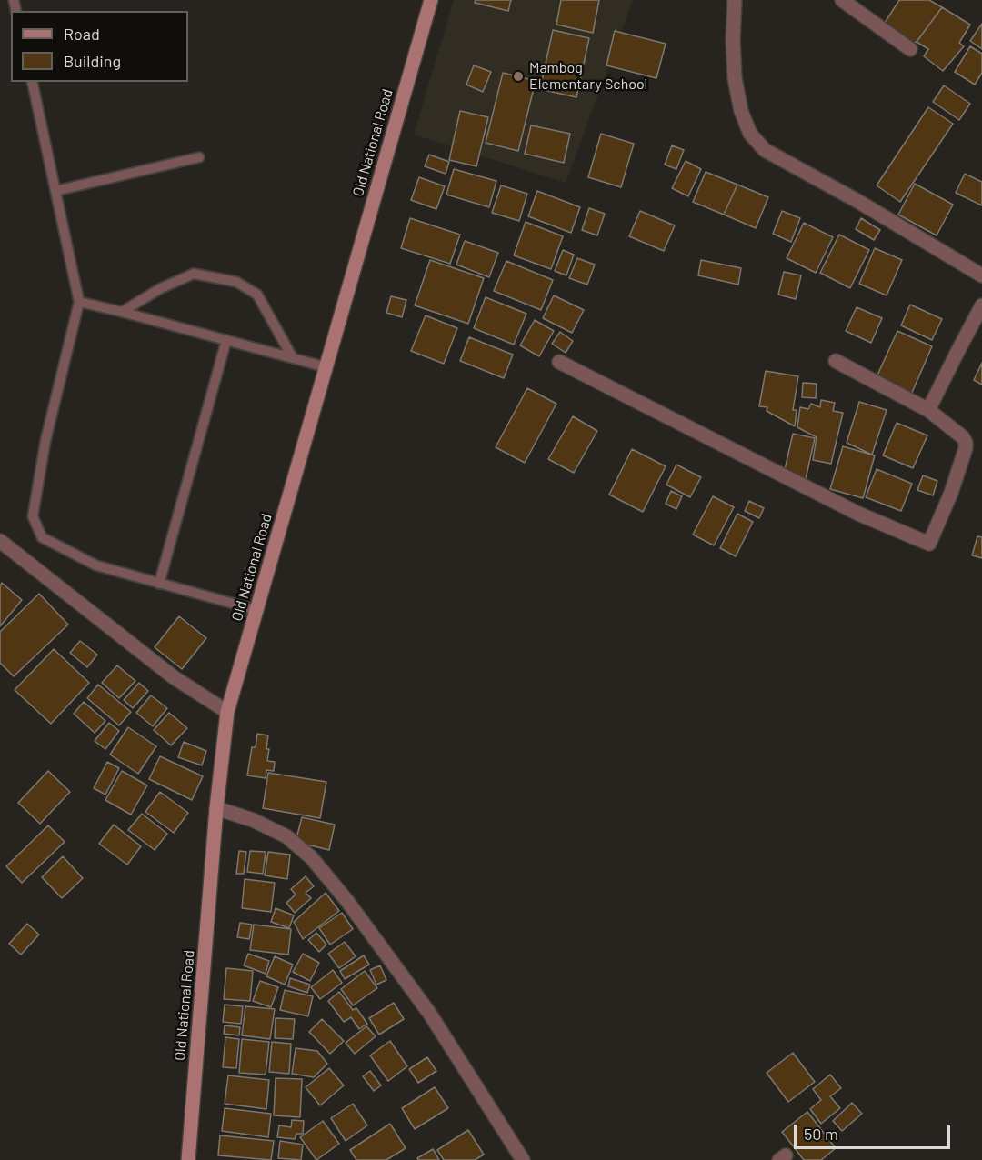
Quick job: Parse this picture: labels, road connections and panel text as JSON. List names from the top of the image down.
{
  "streets": {
    "main road": ["Old National Road"]
  },
  "places": ["Mambog Elementary School"],
  "legend": ["Road", "Building"],
  "scale_bar": "50 m"
}
